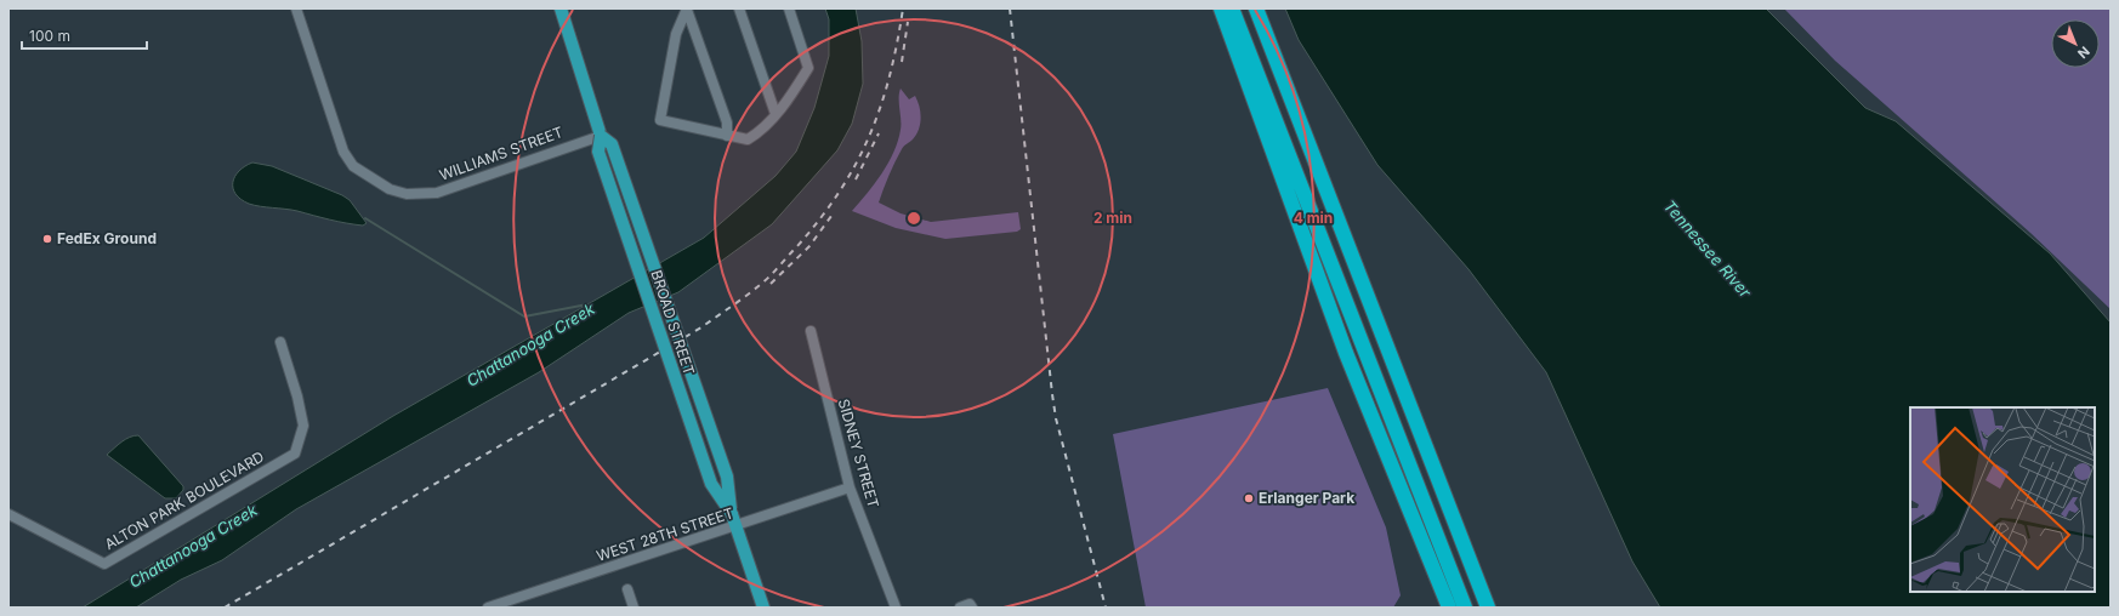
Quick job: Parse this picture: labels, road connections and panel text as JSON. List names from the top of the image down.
{
  "streets": {
    "main road": ["BROAD STREET"],
    "street": [
      "WILLIAMS STREET",
      "SIDNEY STREET",
      "ALTON PARK BOULEVARD",
      "WEST 28TH STREET"
    ]
  },
  "crossings": [
    ["WILLIAMS STREET", "BROAD STREET"],
    ["BROAD STREET", "WEST 28TH STREET"],
    ["SIDNEY STREET", "WEST 28TH STREET"]
  ],
  "water": ["Tennessee River", "Chattanooga Creek"],
  "places": ["FedEx Ground", "Erlanger Park"],
  "scale_bar": "100 m",
  "north": "bottom right",
  "rings": ["2 min", "4 min"]
}
